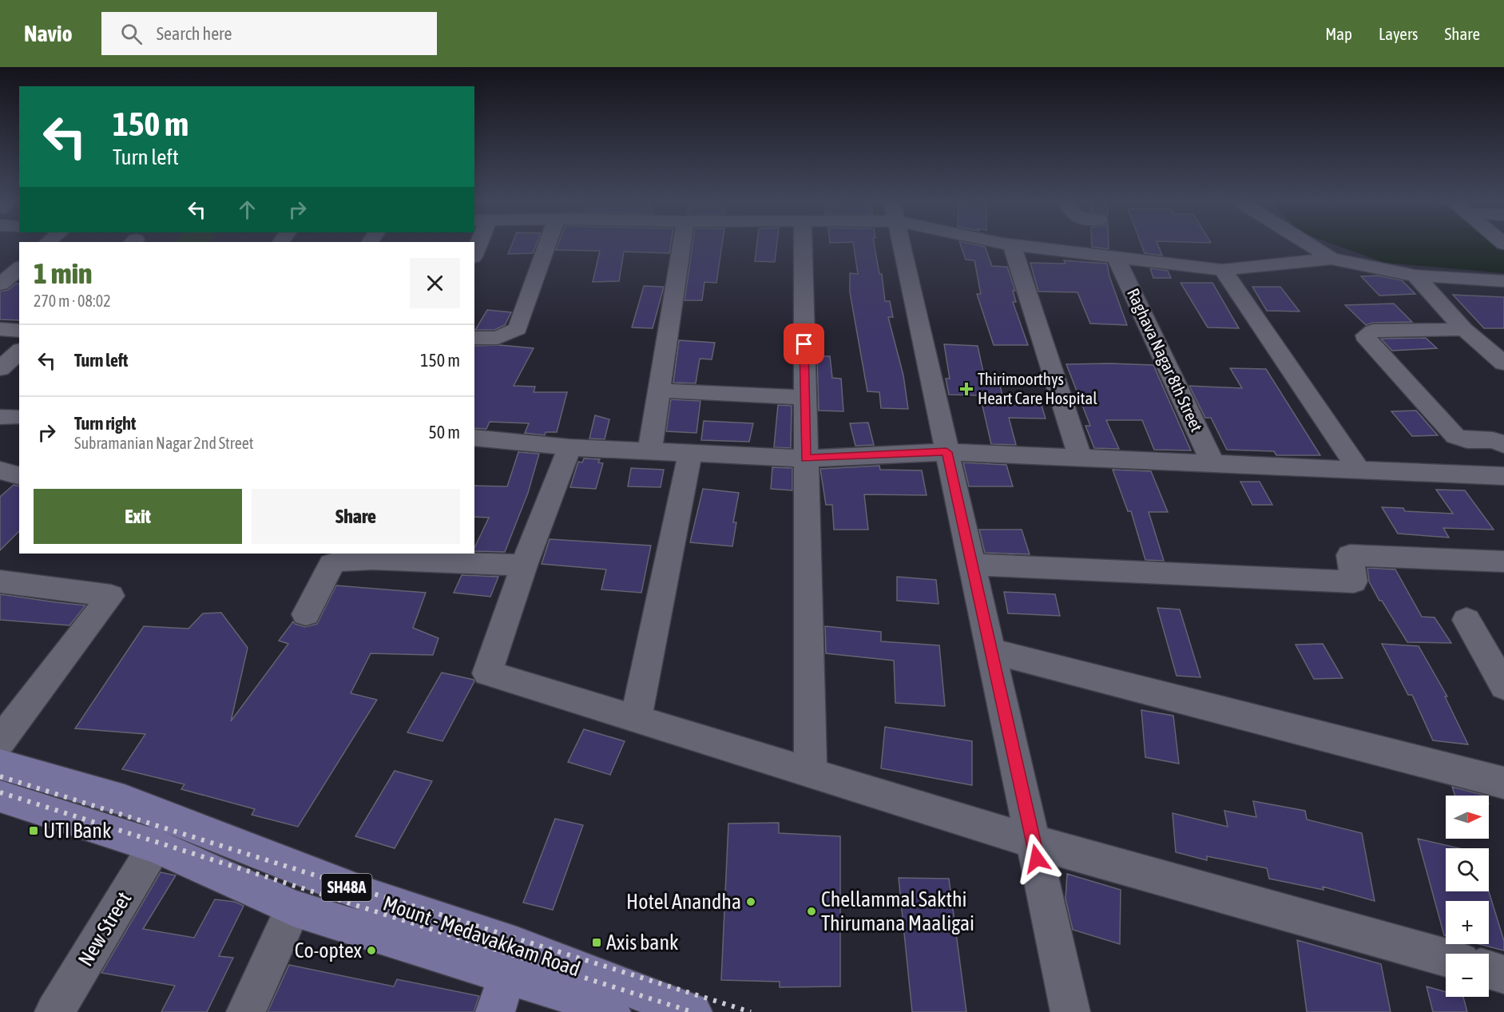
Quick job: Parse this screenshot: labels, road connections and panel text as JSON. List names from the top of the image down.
{
  "streets": {
    "main road": ["SH48A", "Mount - Medavakkam Road"],
    "street": ["Raghava Nagar 8th Street", "New Street"]
  },
  "crossings": [
    ["New Street", "Mount - Medavakkam Road"]
  ],
  "places": {
    "health": ["Thirimoorthys Heart Care Hospital"],
    "transit": ["UTI Bank", "Axis bank"],
    "other": ["Hotel Anandha", "Chellammal Sakthi Thirumana Maaligai", "Co-optex"]
  },
  "north": "right",
  "page": {
    "header": "Navio",
    "search": "Search here",
    "nav": ["Map", "Layers", "Share"],
    "turn": ["150 m", "Turn left"],
    "heading": ["1 min", "270 m · 08:02"],
    "list": [
      {
        "name": "Turn left",
        "value": "150 m"
      },
      {
        "name": "Turn right",
        "note": "Subramanian Nagar 2nd Street",
        "value": "50 m"
      }
    ],
    "buttons": ["Exit", "Share"],
    "map_buttons": ["+", "−"]
  }
}
